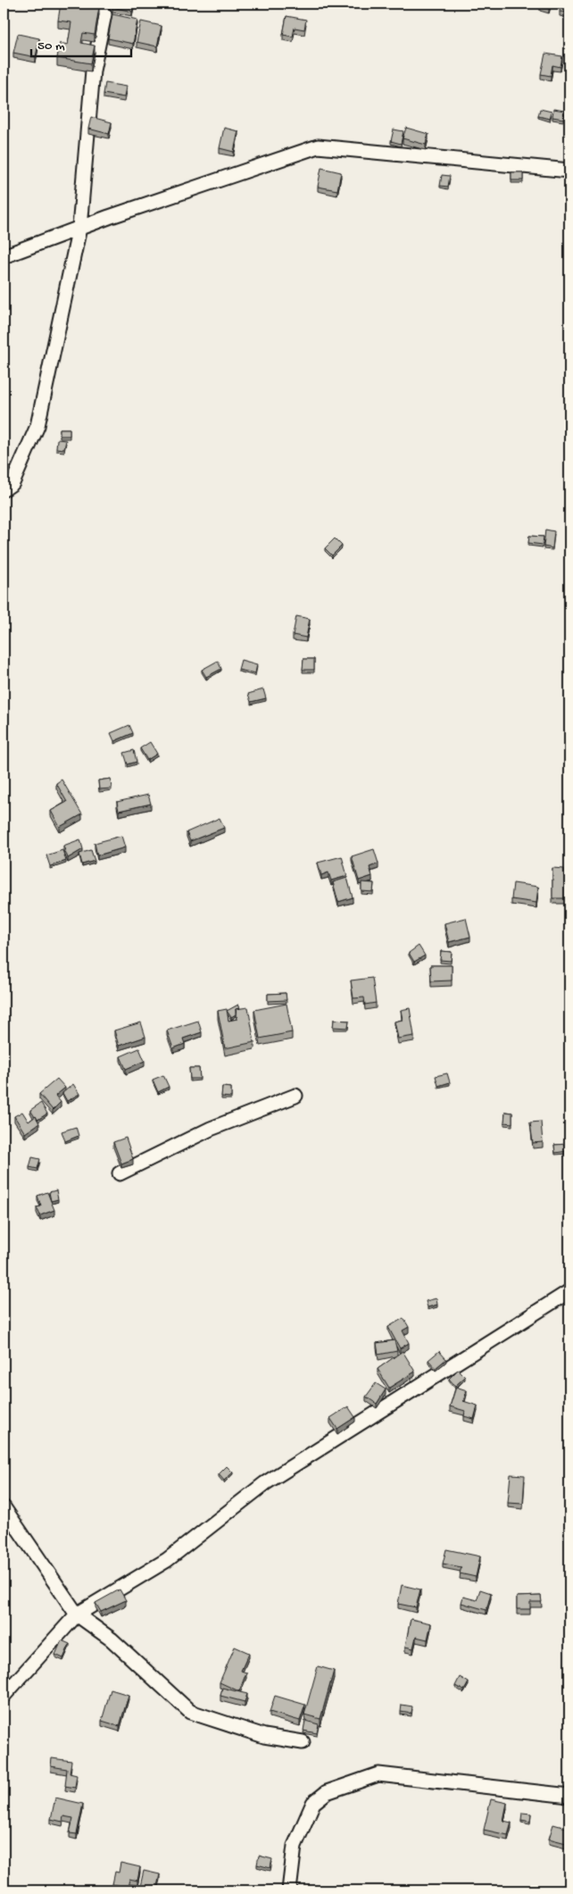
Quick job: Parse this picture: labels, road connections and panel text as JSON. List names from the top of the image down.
{
  "scale_bar": "50 m"
}
